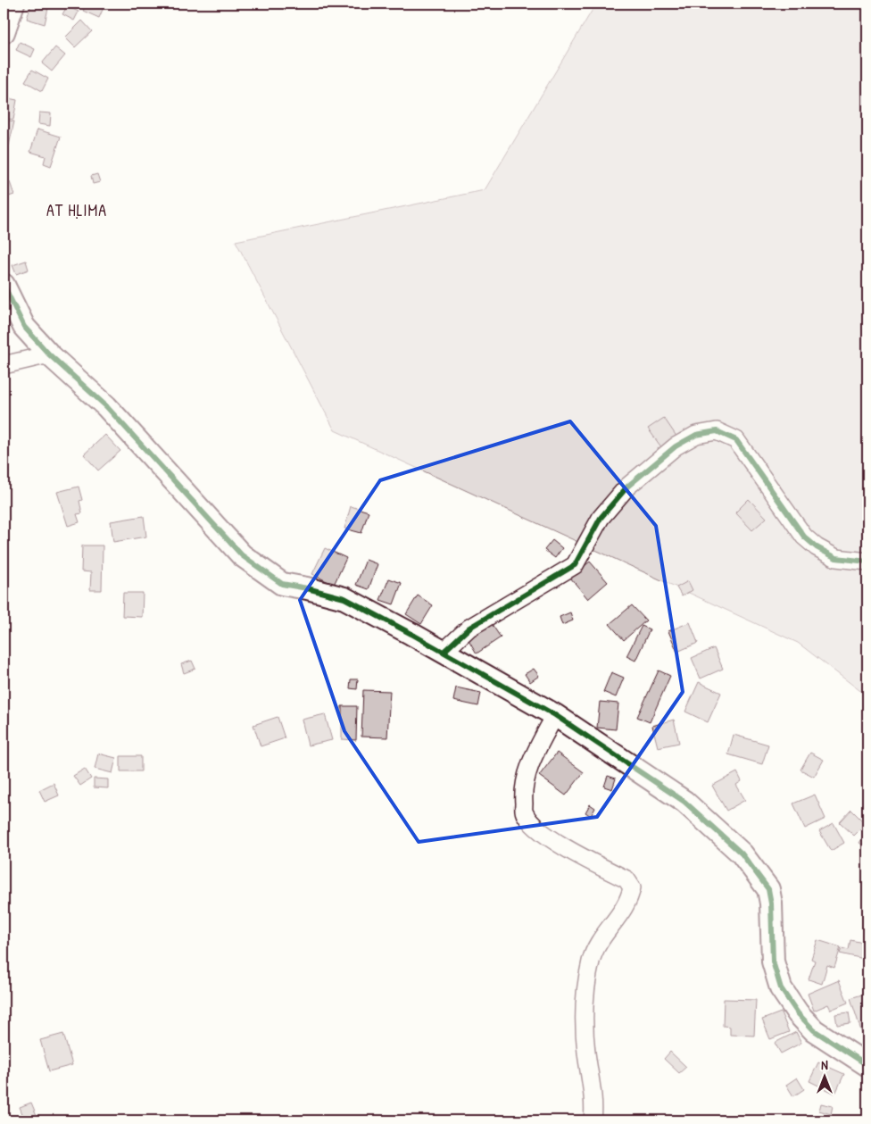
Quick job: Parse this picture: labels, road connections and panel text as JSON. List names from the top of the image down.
{
  "districts": ["AT ḤLIMA"],
  "north": "top"
}
